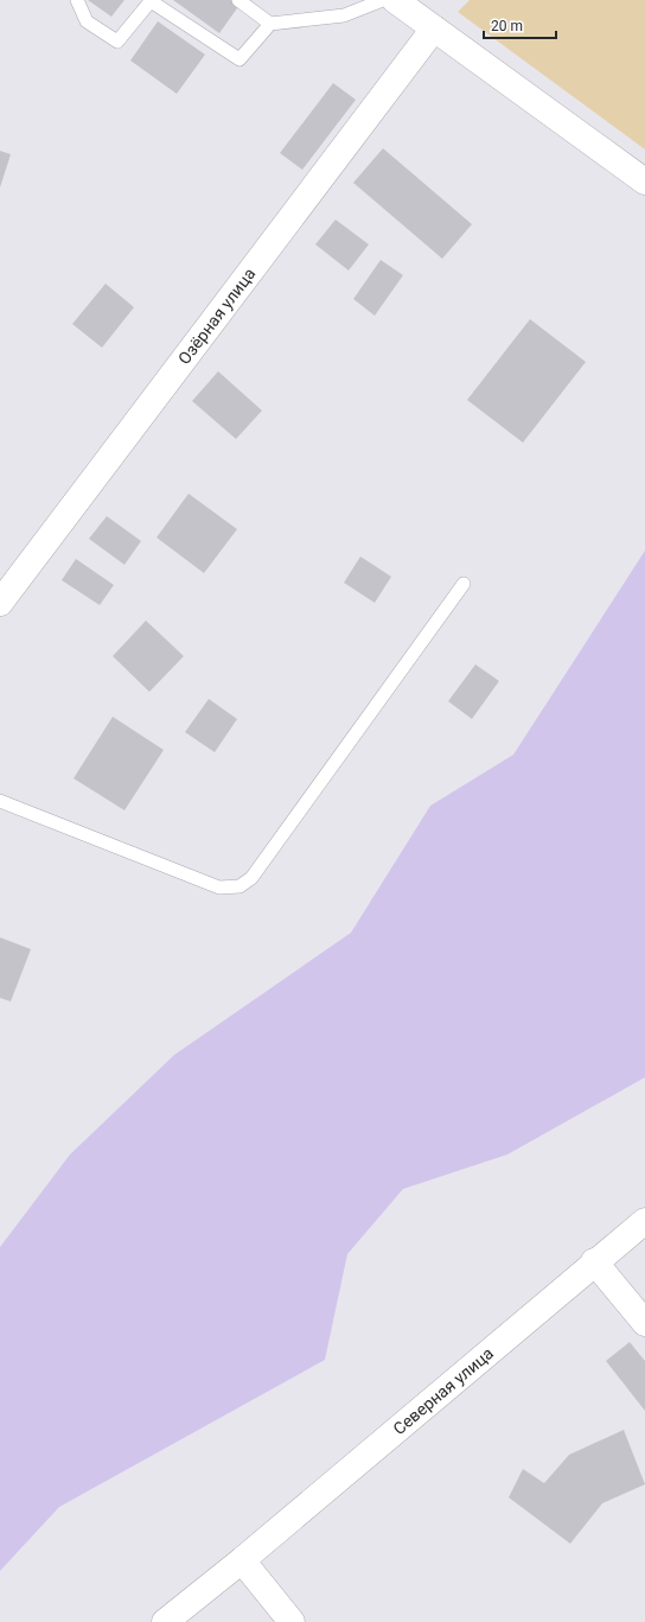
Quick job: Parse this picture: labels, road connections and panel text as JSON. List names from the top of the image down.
{
  "streets": {
    "street": ["Озёрная улица", "Северная улица"]
  },
  "scale_bar": "20 m"
}
